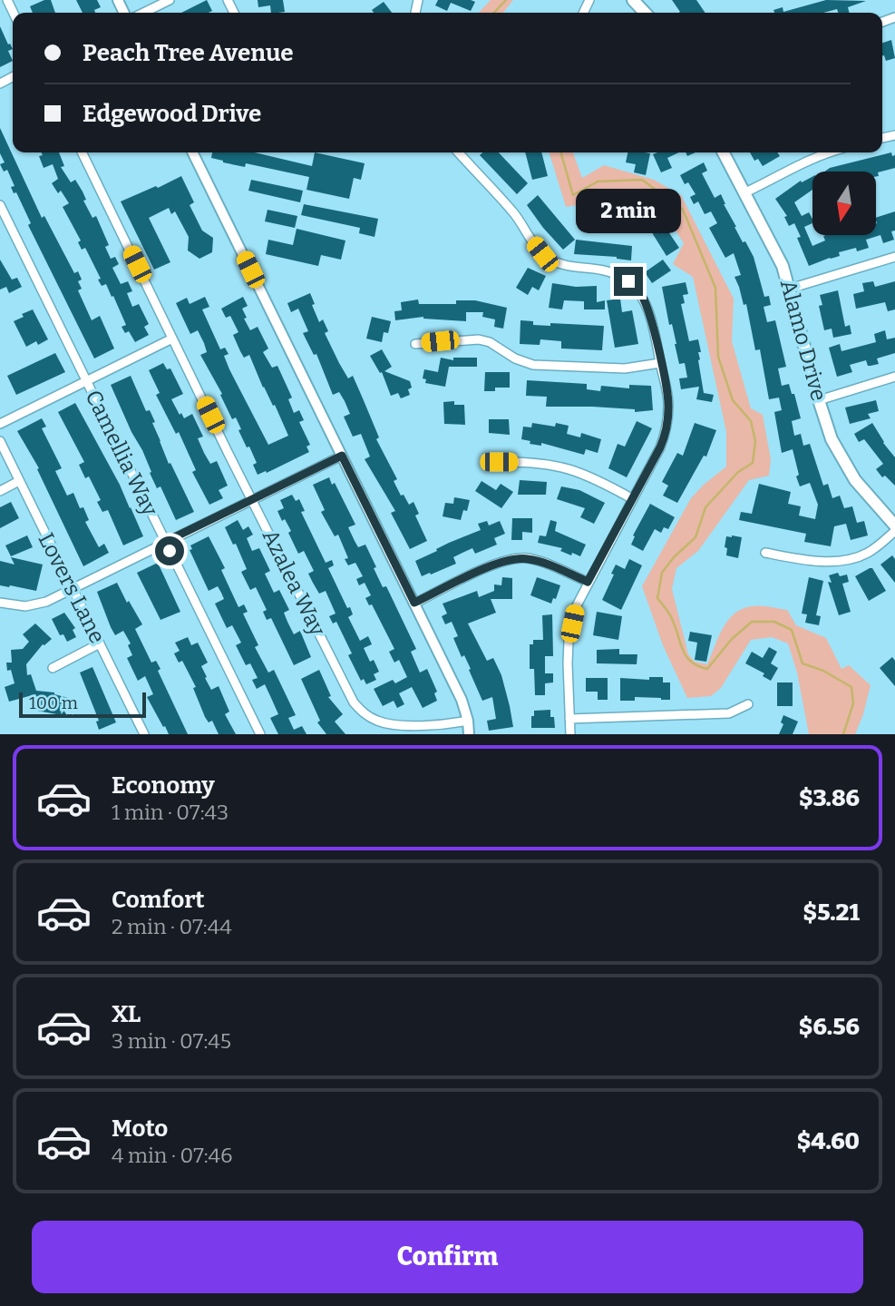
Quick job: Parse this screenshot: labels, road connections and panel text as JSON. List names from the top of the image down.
{
  "streets": {
    "main road": ["Alamo Drive"],
    "street": ["Camellia Way", "Azalea Way", "Lovers Lane"]
  },
  "scale_bar": "100 m",
  "north": "bottom",
  "page": {
    "banner": ["Peach Tree Avenue", "Edgewood Drive"],
    "bubble": "2 min",
    "scale": "100 m",
    "list": [
      {
        "name": "Economy",
        "note": "1 min · 07:43",
        "value": "$3.86"
      },
      {
        "name": "Comfort",
        "note": "2 min · 07:44",
        "value": "$5.21"
      },
      {
        "name": "XL",
        "note": "3 min · 07:45",
        "value": "$6.56"
      },
      {
        "name": "Moto",
        "note": "4 min · 07:46",
        "value": "$4.60"
      }
    ],
    "buttons": "Confirm"
  }
}
